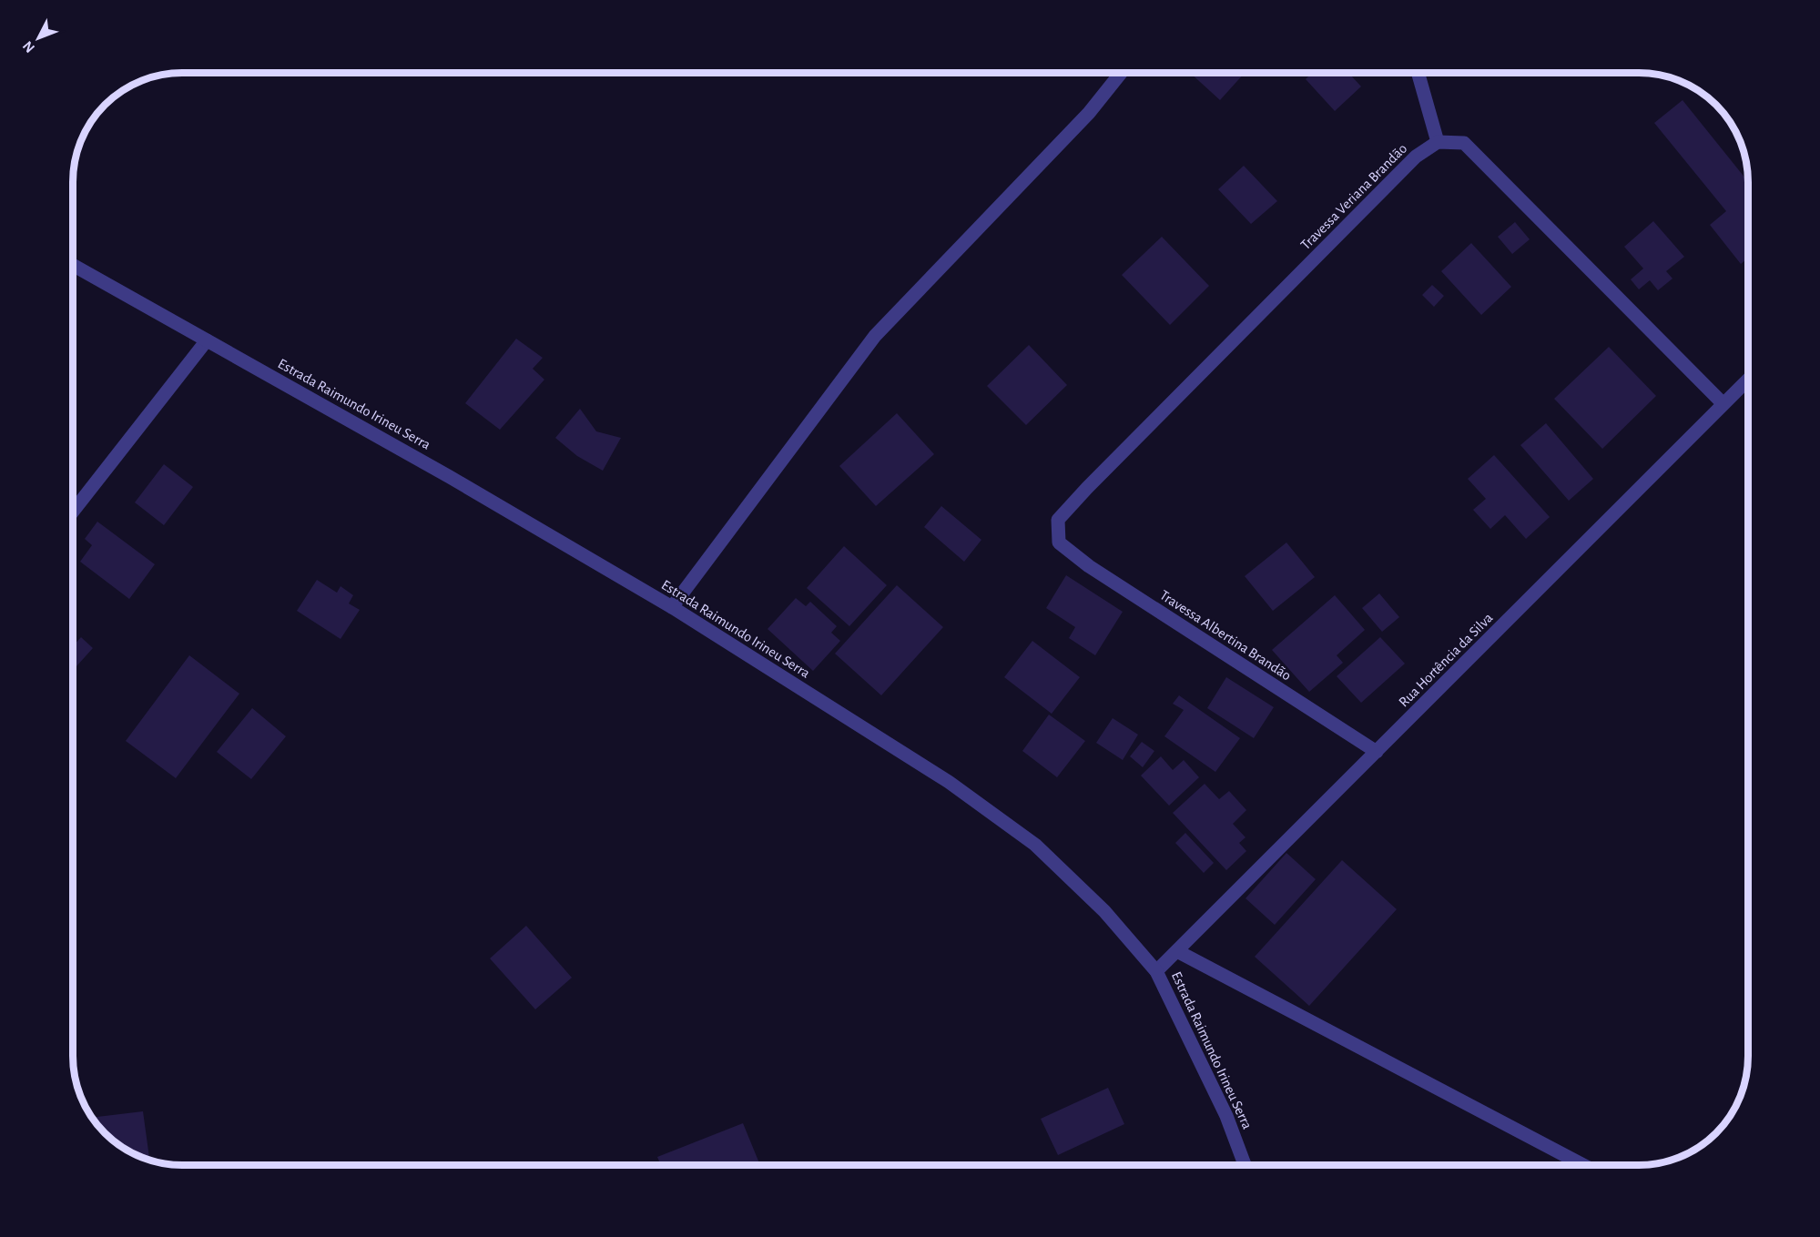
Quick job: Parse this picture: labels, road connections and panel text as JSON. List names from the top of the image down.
{
  "streets": {
    "street": [
      "Travessa Veriana Brandão",
      "Estrada Raimundo Irineu Serra",
      "Travessa Albertina Brandão",
      "Rua Hortência da Silva"
    ]
  },
  "crossings": [
    ["Travessa Veriana Brandão", "Travessa Albertina Brandão"],
    ["Estrada Raimundo Irineu Serra", "Rua Hortência da Silva"],
    ["Travessa Albertina Brandão", "Rua Hortência da Silva"]
  ],
  "north": "bottom left"
}
